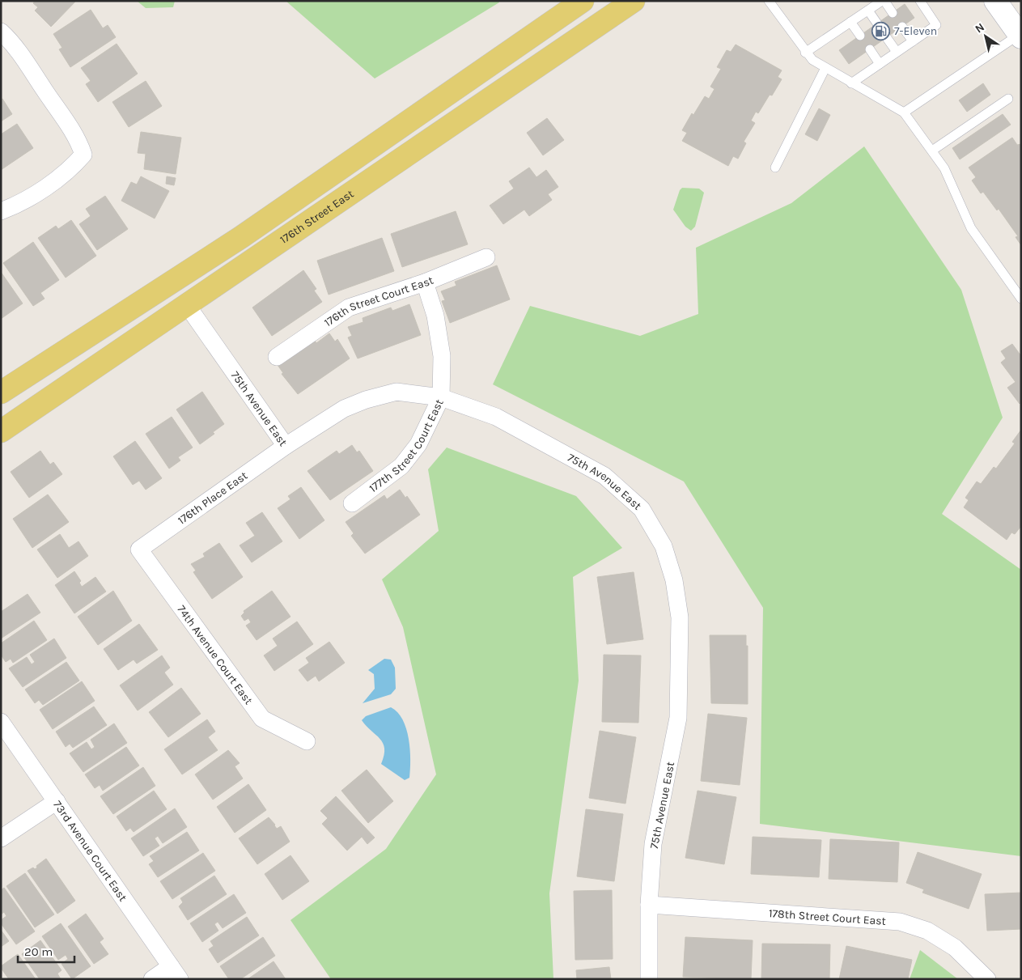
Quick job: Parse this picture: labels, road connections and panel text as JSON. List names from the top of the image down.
{
  "streets": {
    "main road": ["176th Street East"],
    "street": [
      "176th Street Court East",
      "75th Avenue East",
      "177th Street Court East",
      "176th Place East",
      "74th Avenue Court East",
      "73rd Avenue Court East",
      "178th Street Court East"
    ]
  },
  "crossings": [
    ["176th Street East", "75th Avenue East"],
    ["176th Street Court East", "177th Street Court East"],
    ["75th Avenue East", "177th Street Court East"],
    ["75th Avenue East", "176th Place East"],
    ["75th Avenue East", "178th Street Court East"],
    ["176th Place East", "74th Avenue Court East"]
  ],
  "places": {
    "fuel station": ["7-Eleven"]
  },
  "scale_bar": "20 m",
  "north": "top left"
}
